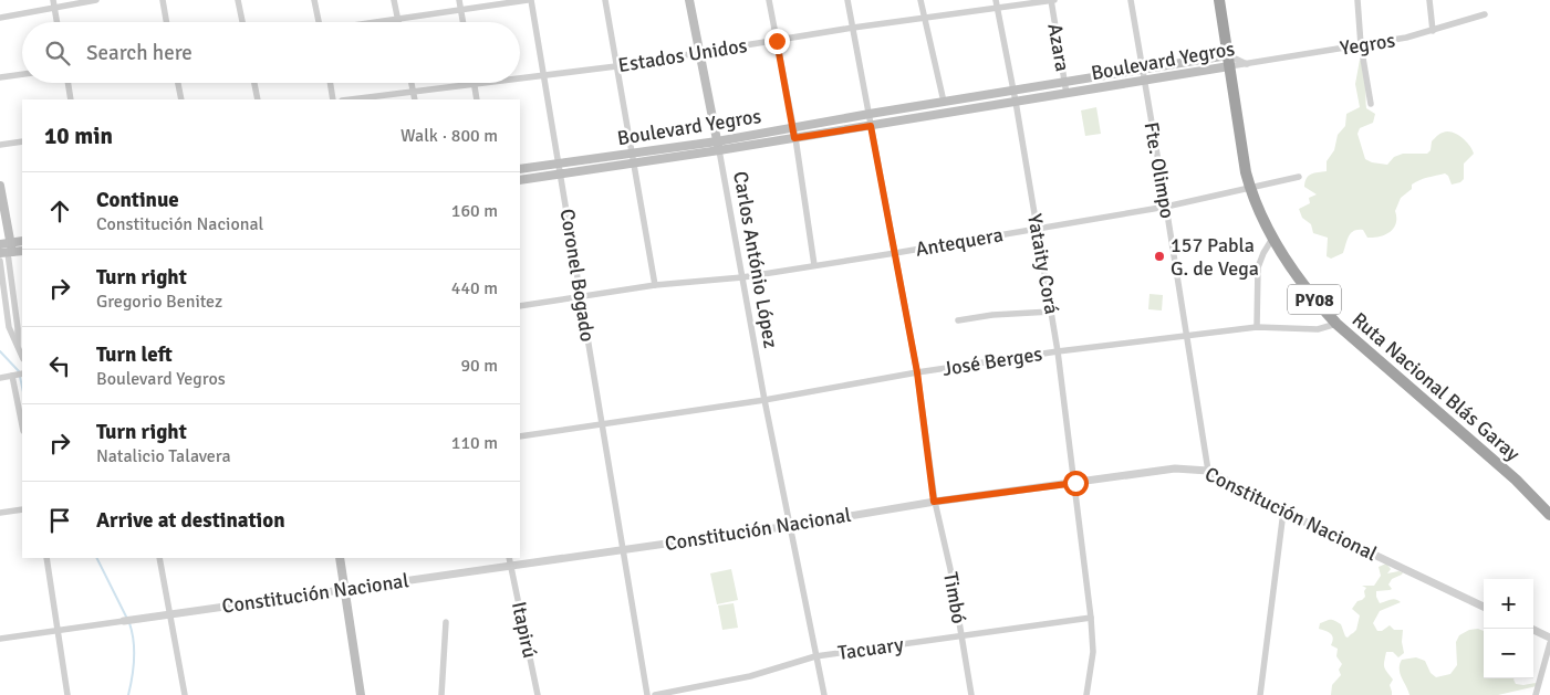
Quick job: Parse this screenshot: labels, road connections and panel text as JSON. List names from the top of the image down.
{
  "streets": {
    "highway": ["PY08", "Ruta Nacional Blás Garay"],
    "main road": ["Boulevard Yegros", "Carlos António López"],
    "street": [
      "Yegros",
      "Azara",
      "Estados Unidos",
      "Fte. Olimpo",
      "Antequera",
      "Yataity Corá",
      "Coronel Bogado",
      "José Berges",
      "Constitución Nacional",
      "Timbó",
      "Itapirú",
      "Tacuary"
    ]
  },
  "crossings": [
    ["Yegros", "Boulevard Yegros"],
    ["Azara", "Estados Unidos"],
    ["Azara", "Boulevard Yegros"],
    ["Estados Unidos", "Carlos António López"],
    ["Estados Unidos", "Yataity Corá"],
    ["Estados Unidos", "Coronel Bogado"],
    ["Estados Unidos", "Timbó"],
    ["Boulevard Yegros", "Fte. Olimpo"],
    ["Boulevard Yegros", "Carlos António López"],
    ["Boulevard Yegros", "Yataity Corá"],
    ["Boulevard Yegros", "Coronel Bogado"],
    ["Boulevard Yegros", "Ruta Nacional Blás Garay"],
    ["Boulevard Yegros", "Timbó"],
    ["Fte. Olimpo", "Antequera"],
    ["Fte. Olimpo", "José Berges"],
    ["Fte. Olimpo", "Constitución Nacional"],
    ["Antequera", "Carlos António López"],
    ["Antequera", "Yataity Corá"],
    ["Antequera", "Coronel Bogado"],
    ["Antequera", "Ruta Nacional Blás Garay"],
    ["Antequera", "Timbó"],
    ["Carlos António López", "José Berges"],
    ["Carlos António López", "Constitución Nacional"],
    ["Carlos António López", "Tacuary"],
    ["Yataity Corá", "José Berges"],
    ["Yataity Corá", "Constitución Nacional"],
    ["Yataity Corá", "Tacuary"],
    ["Coronel Bogado", "José Berges"],
    ["Coronel Bogado", "Constitución Nacional"],
    ["José Berges", "Ruta Nacional Blás Garay"],
    ["José Berges", "Timbó"],
    ["Constitución Nacional", "Timbó"],
    ["Constitución Nacional", "Itapirú"],
    ["Timbó", "Tacuary"]
  ],
  "places": ["157 Pabla G. de Vega"],
  "page": {
    "search": "Search here",
    "heading": ["10 min", "Walk · 800 m"],
    "list": [
      ["Continue", "Constitución Nacional", "160 m"],
      ["Turn right", "Gregorio Benitez", "440 m"],
      ["Turn left", "Boulevard Yegros", "90 m"],
      ["Turn right", "Natalicio Talavera", "110 m"],
      "Arrive at destination"
    ],
    "map_buttons": ["+", "−"]
  }
}
